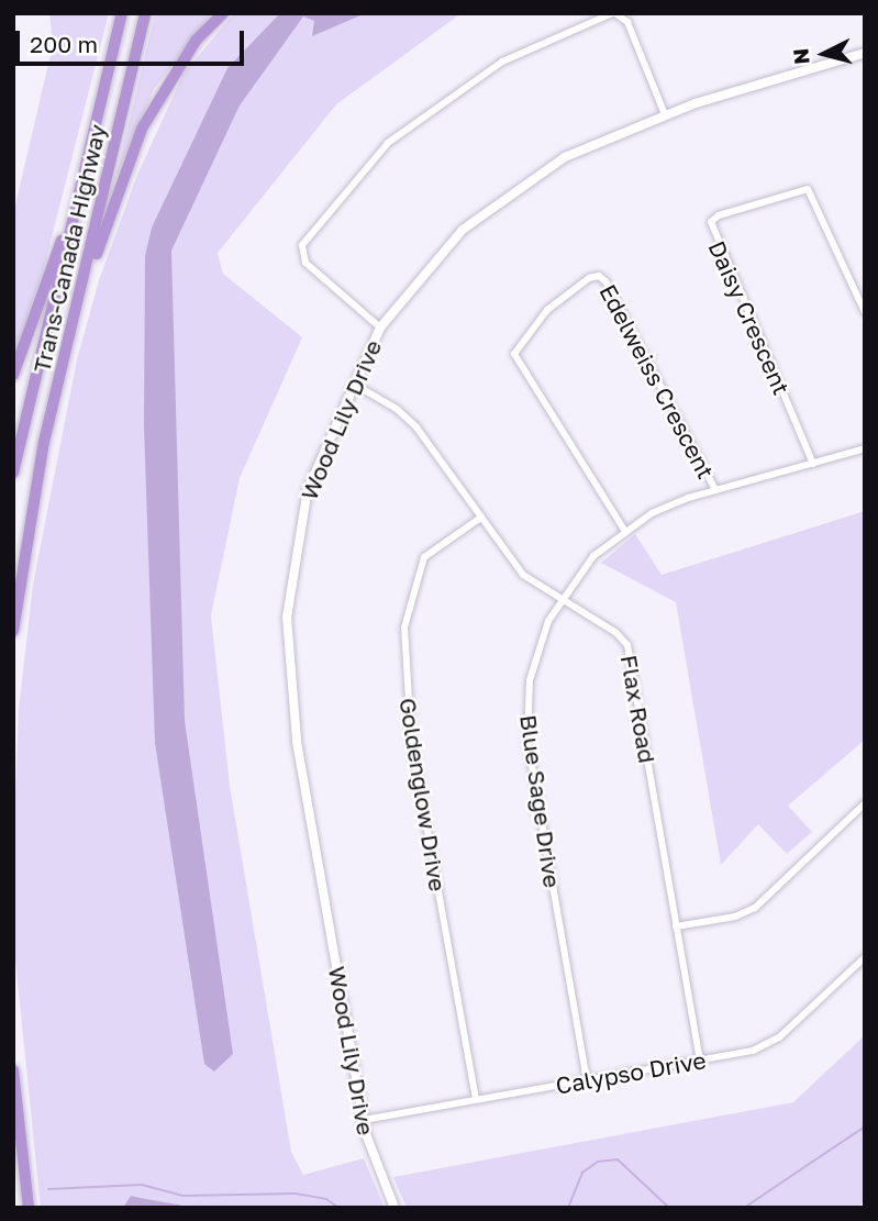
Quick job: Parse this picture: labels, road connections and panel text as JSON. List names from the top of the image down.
{
  "streets": {
    "highway": ["Trans-Canada Highway"],
    "street": [
      "Daisy Crescent",
      "Edelweiss Crescent",
      "Wood Lily Drive",
      "Flax Road",
      "Goldenglow Drive",
      "Blue Sage Drive",
      "Calypso Drive"
    ]
  },
  "crossings": [
    ["Daisy Crescent", "Blue Sage Drive"],
    ["Edelweiss Crescent", "Blue Sage Drive"],
    ["Wood Lily Drive", "Flax Road"],
    ["Wood Lily Drive", "Calypso Drive"],
    ["Flax Road", "Goldenglow Drive"],
    ["Flax Road", "Blue Sage Drive"],
    ["Flax Road", "Calypso Drive"],
    ["Goldenglow Drive", "Calypso Drive"],
    ["Blue Sage Drive", "Calypso Drive"]
  ],
  "scale_bar": "200 m",
  "north": "left"
}
